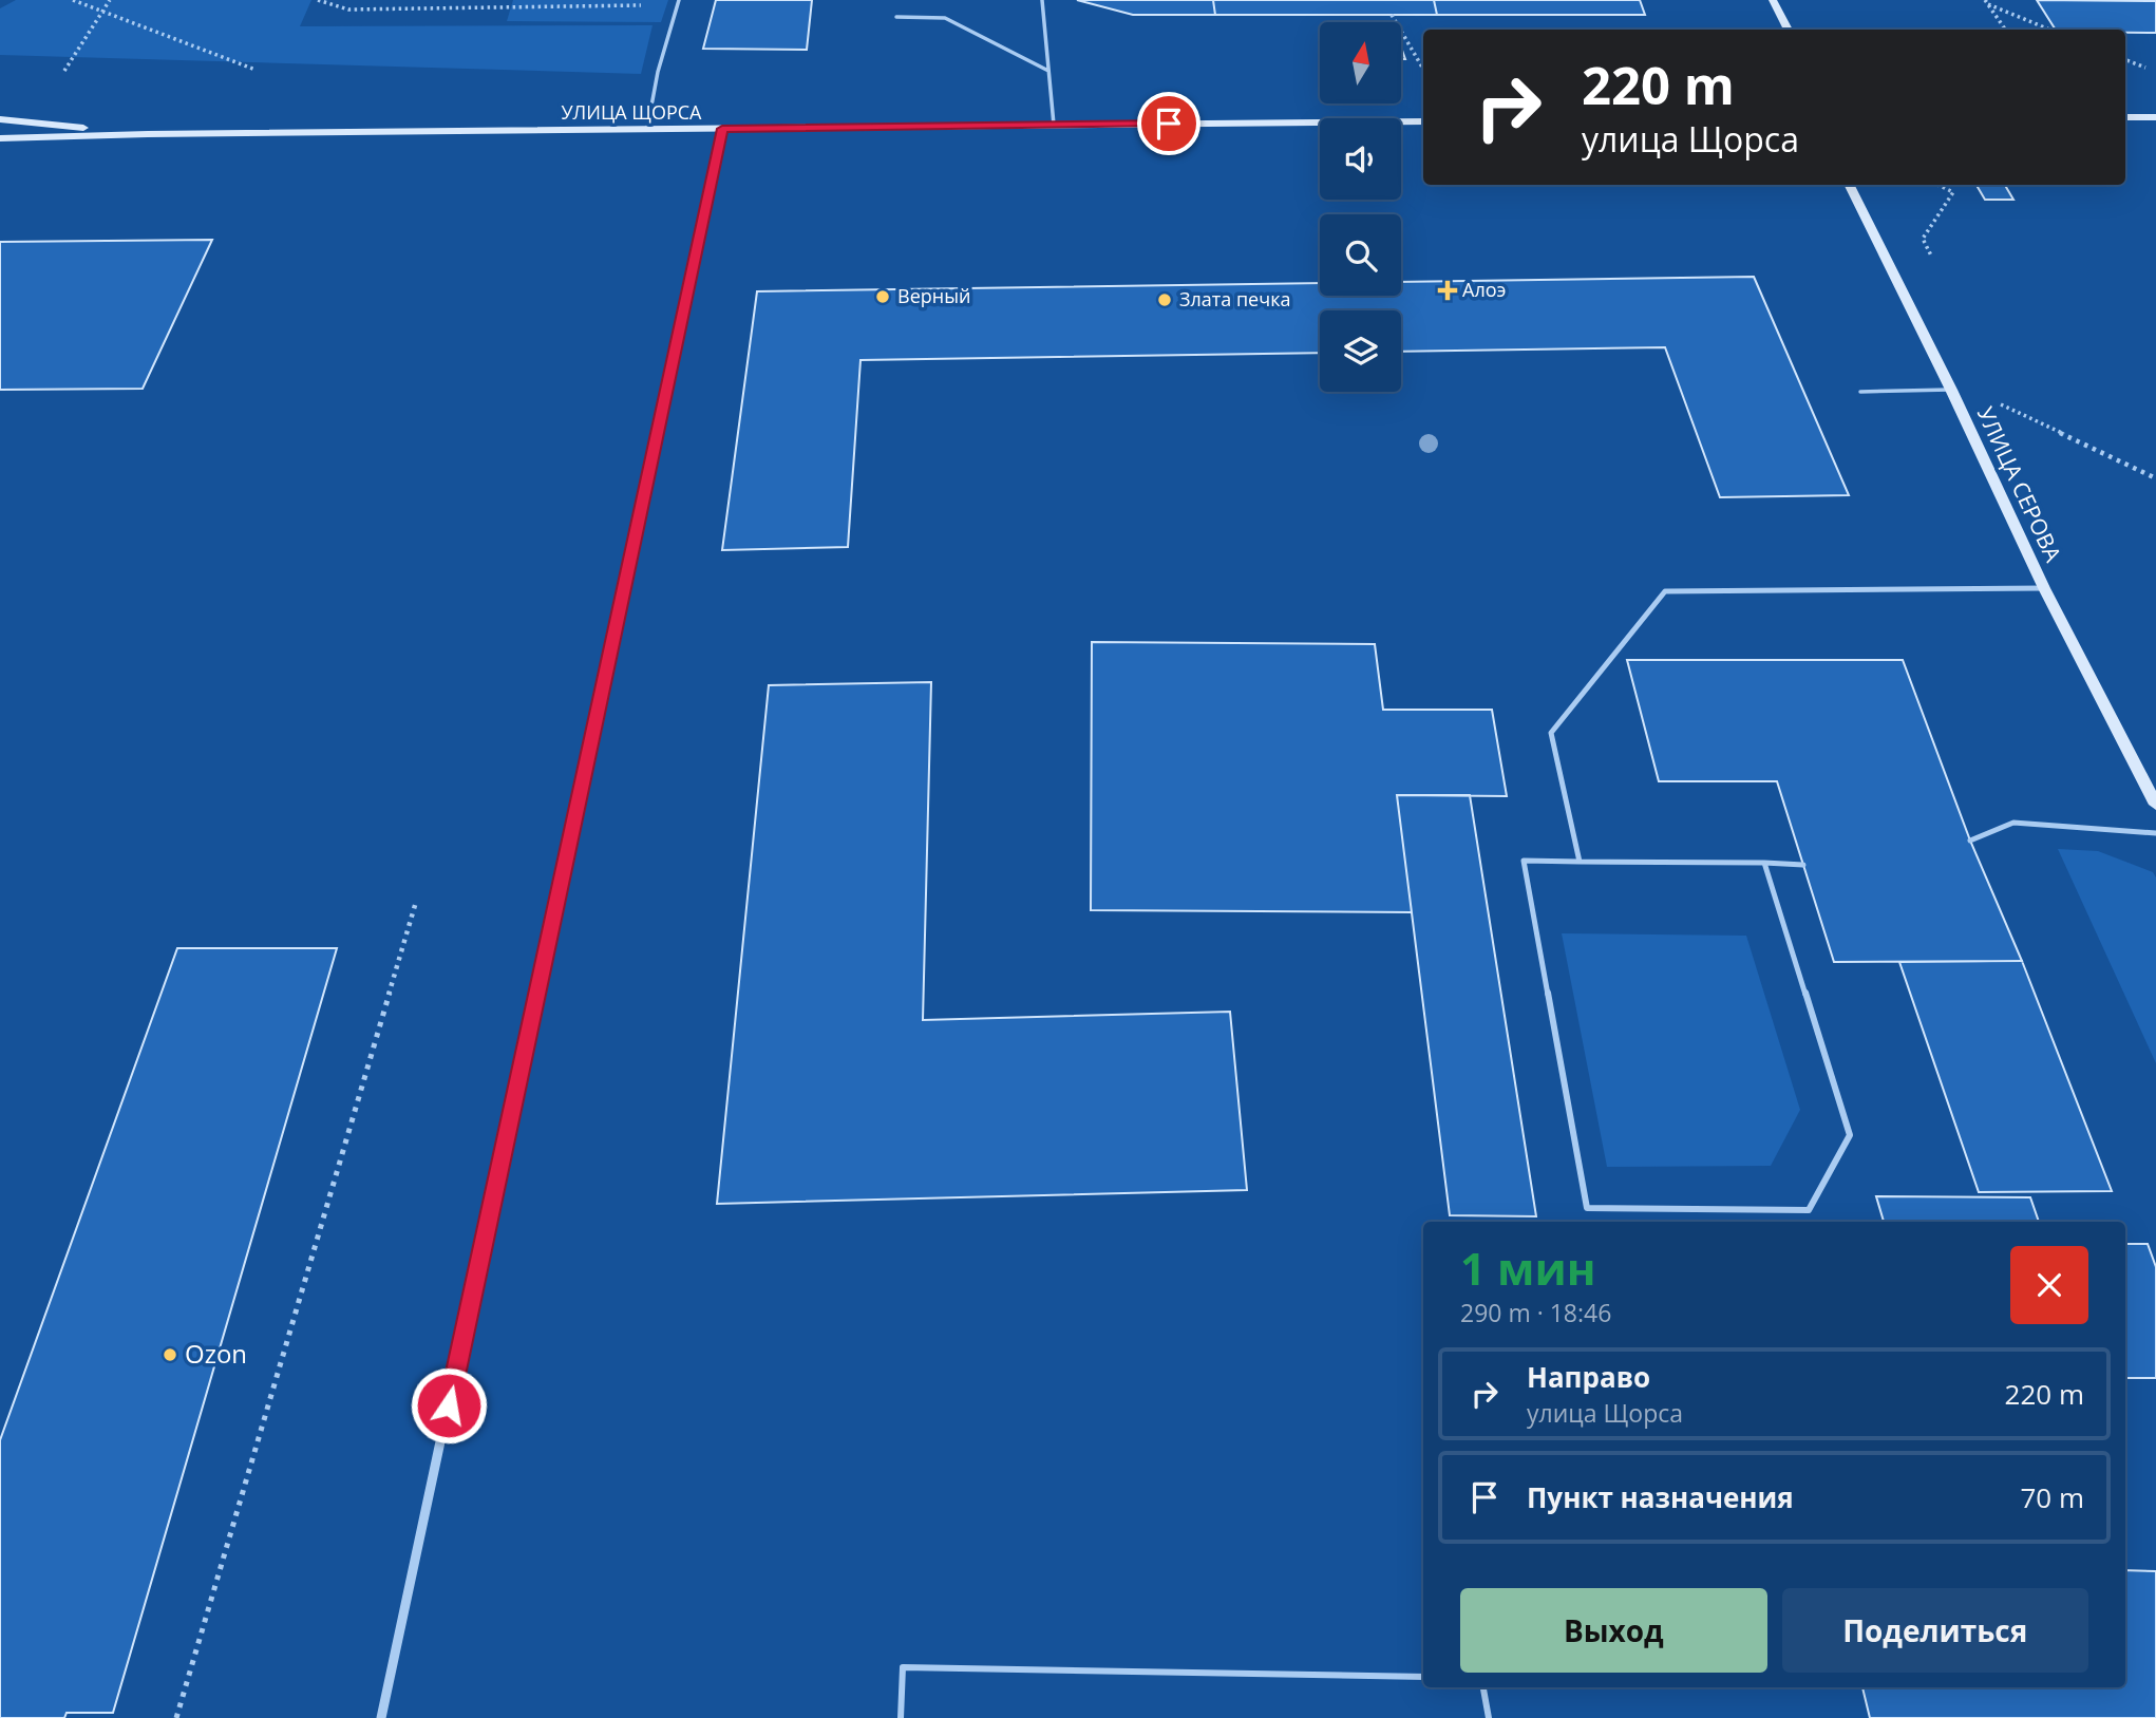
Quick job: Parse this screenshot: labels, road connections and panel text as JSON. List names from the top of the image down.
{
  "streets": {
    "main road": ["УЛИЦА ЩОРСА", "УЛИЦА СЕРОВА"]
  },
  "places": {
    "health": ["Алоэ"],
    "other": ["Верный", "Злата печка", "Ozon"]
  },
  "north": "top",
  "page": {
    "turn": ["220 m", "улица Щорса"],
    "heading": ["1 мин", "290 m · 18:46"],
    "list": [
      {
        "name": "Направо",
        "note": "улица Щорса",
        "value": "220 m"
      },
      {
        "name": "Пункт назначения",
        "value": "70 m"
      }
    ],
    "buttons": ["Выход", "Поделиться"]
  }
}
